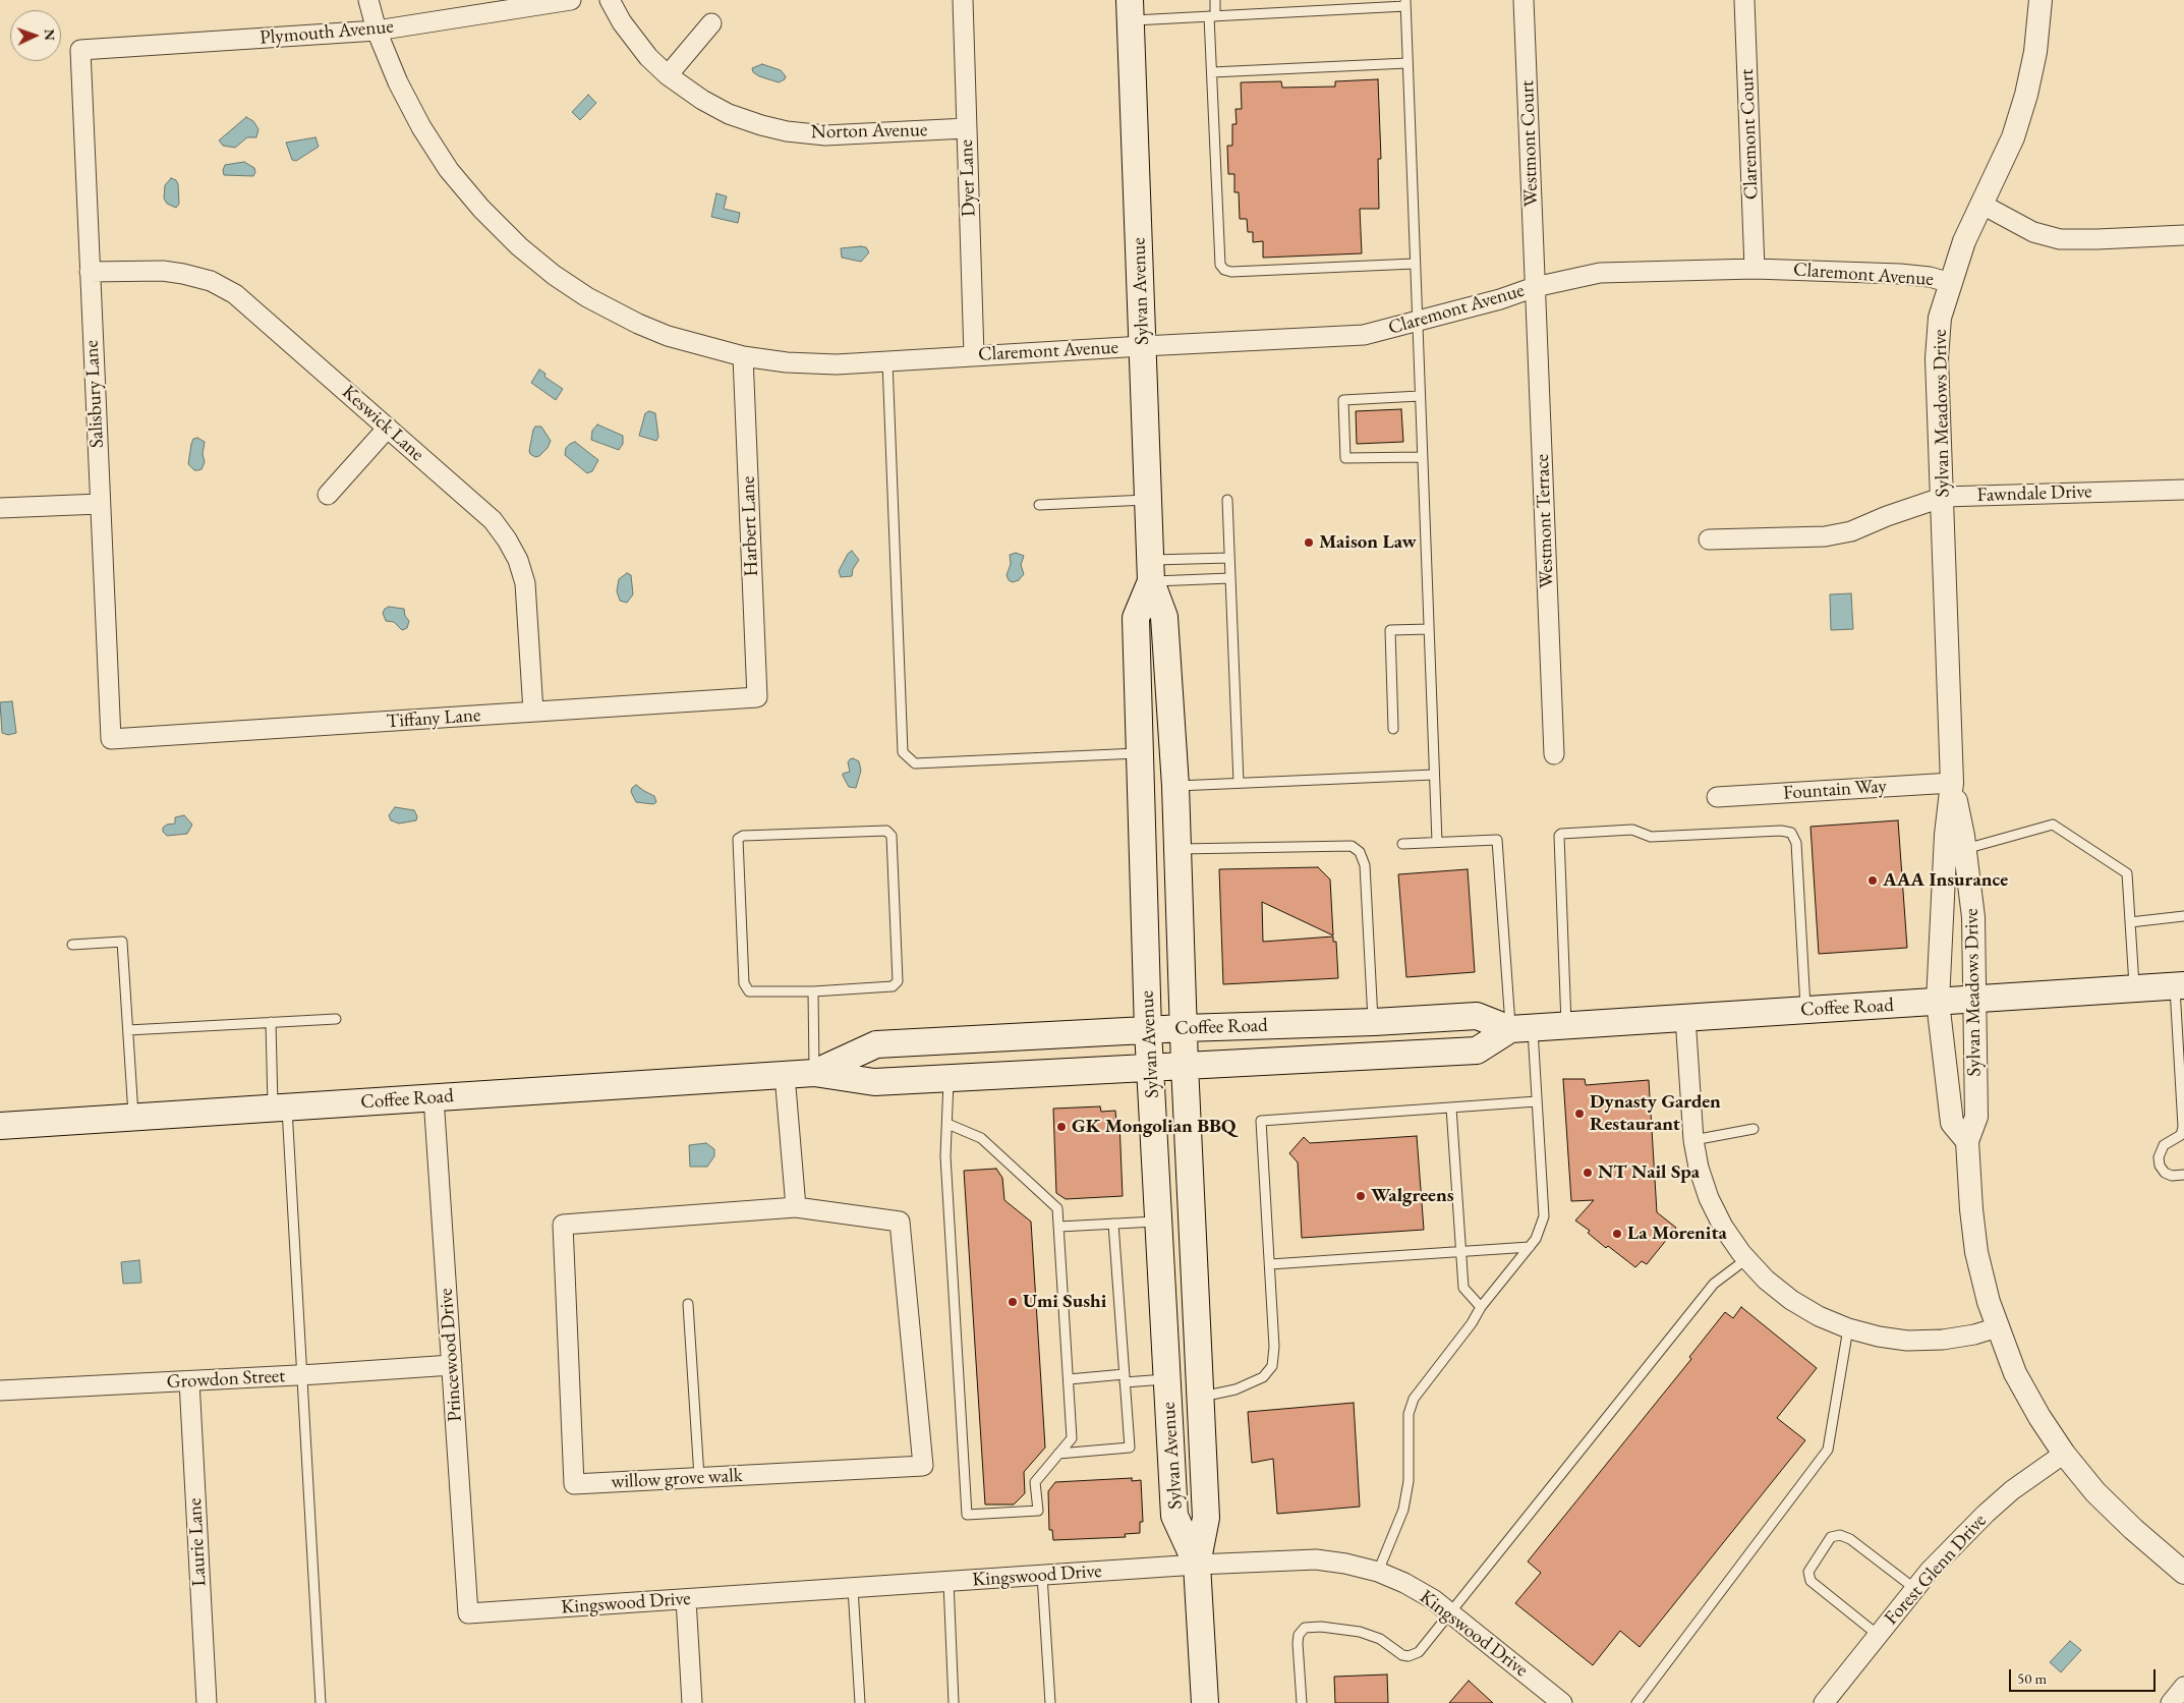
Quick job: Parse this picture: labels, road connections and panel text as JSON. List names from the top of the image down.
{
  "streets": {
    "main road": ["Sylvan Avenue", "Coffee Road"],
    "street": [
      "Plymouth Avenue",
      "Norton Avenue",
      "Claremont Court",
      "Westmont Court",
      "Dyer Lane",
      "Claremont Avenue",
      "Salisbury Lane",
      "Sylvan Meadows Drive",
      "Keswick Lane",
      "Fawndale Drive",
      "Westmont Terrace",
      "Harbert Lane",
      "Tiffany Lane",
      "Fountain Way",
      "Princewood Drive",
      "Growdon Street",
      "willow grove walk",
      "Laurie Lane",
      "Forest Glenn Drive",
      "Kingswood Drive"
    ]
  },
  "crossings": [
    ["Plymouth Avenue", "Claremont Avenue"],
    ["Plymouth Avenue", "Salisbury Lane"],
    ["Norton Avenue", "Dyer Lane"],
    ["Claremont Court", "Claremont Avenue"],
    ["Westmont Court", "Claremont Avenue"],
    ["Westmont Court", "Westmont Terrace"],
    ["Dyer Lane", "Claremont Avenue"],
    ["Claremont Avenue", "Sylvan Avenue"],
    ["Claremont Avenue", "Sylvan Meadows Drive"],
    ["Claremont Avenue", "Westmont Terrace"],
    ["Claremont Avenue", "Harbert Lane"],
    ["Sylvan Avenue", "Coffee Road"],
    ["Sylvan Avenue", "Kingswood Drive"],
    ["Salisbury Lane", "Keswick Lane"],
    ["Salisbury Lane", "Tiffany Lane"],
    ["Sylvan Meadows Drive", "Fawndale Drive"],
    ["Sylvan Meadows Drive", "Fountain Way"],
    ["Sylvan Meadows Drive", "Coffee Road"],
    ["Sylvan Meadows Drive", "Forest Glenn Drive"],
    ["Keswick Lane", "Tiffany Lane"],
    ["Harbert Lane", "Tiffany Lane"],
    ["Coffee Road", "Princewood Drive"],
    ["Princewood Drive", "Growdon Street"],
    ["Princewood Drive", "Kingswood Drive"],
    ["Growdon Street", "Laurie Lane"]
  ],
  "places": [
    "Maison Law",
    "AAA Insurance",
    "Dynasty Garden Restaurant",
    "GK Mongolian BBQ",
    "NT Nail Spa",
    "Walgreens",
    "La Morenita",
    "Umi Sushi"
  ],
  "scale_bar": "50 m",
  "north": "right"
}
